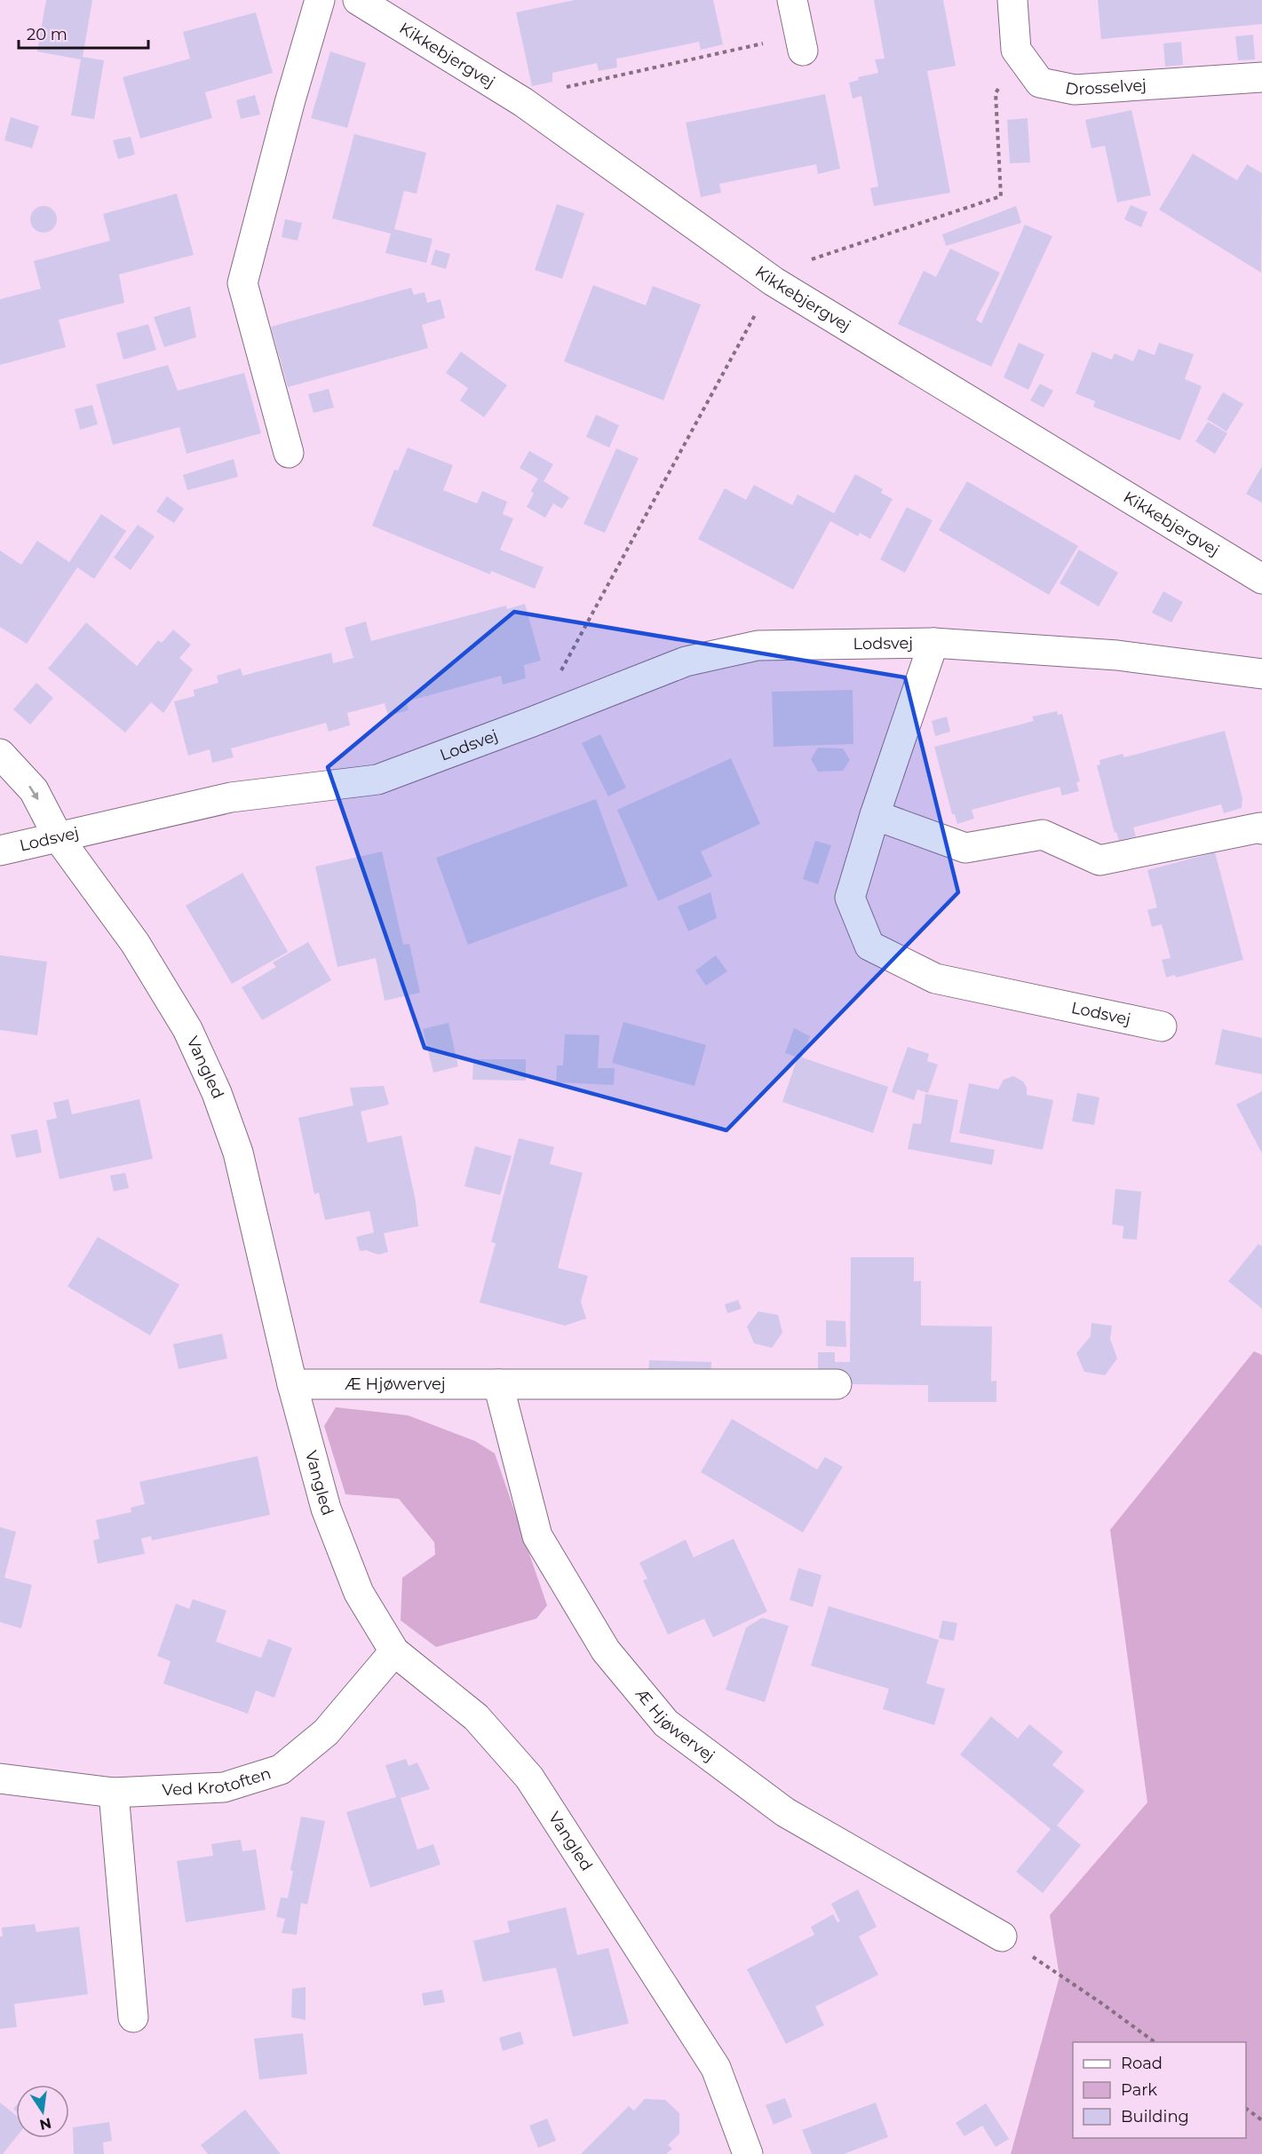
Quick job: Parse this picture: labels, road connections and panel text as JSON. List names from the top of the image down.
{
  "streets": {
    "street": [
      "Kikkebjergvej",
      "Drosselvej",
      "Lodsvej",
      "Vangled",
      "Æ Hjøwervej",
      "Ved Krotoften"
    ]
  },
  "crossings": [
    ["Lodsvej", "Vangled"],
    ["Vangled", "Æ Hjøwervej"],
    ["Vangled", "Ved Krotoften"]
  ],
  "legend": ["Road", "Park", "Building"],
  "scale_bar": "20 m",
  "north": "bottom"
}
